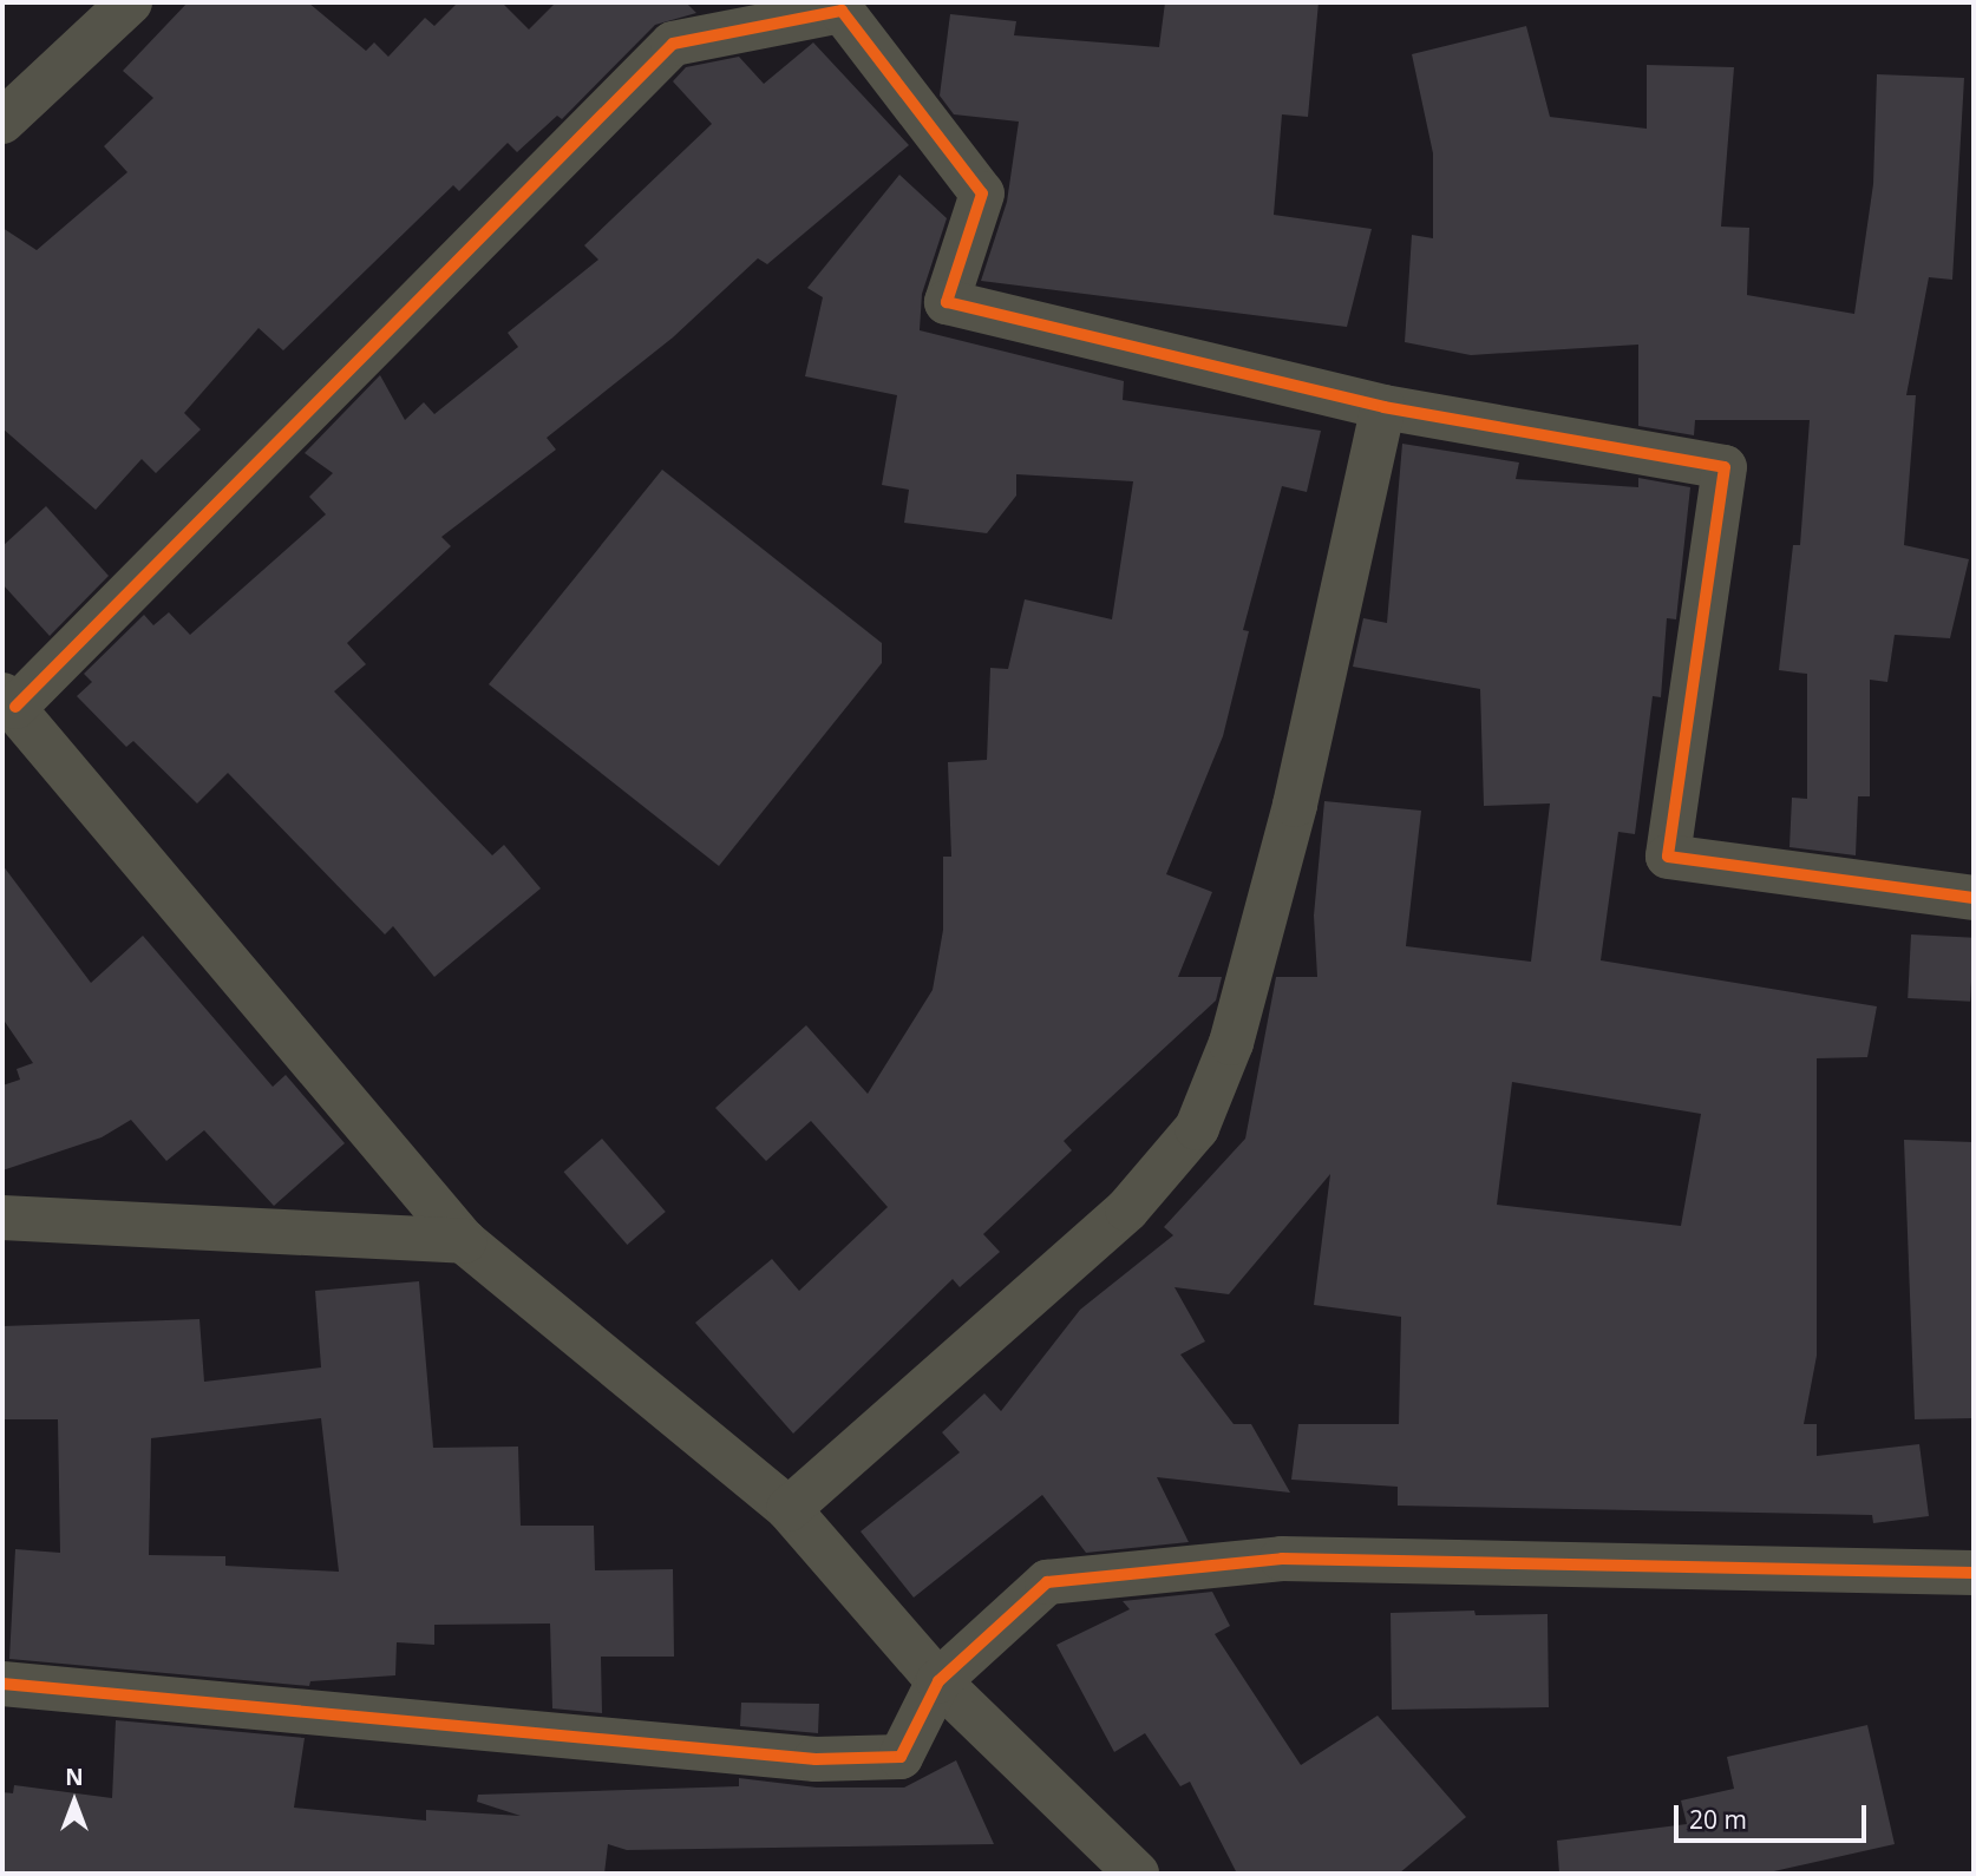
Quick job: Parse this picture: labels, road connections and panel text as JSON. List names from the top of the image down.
{
  "scale_bar": "20 m",
  "north": "top"
}
